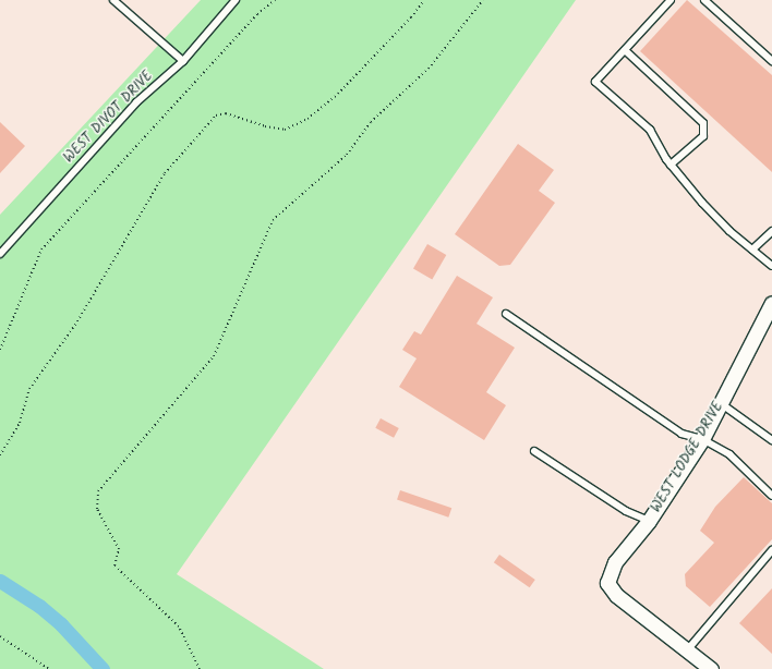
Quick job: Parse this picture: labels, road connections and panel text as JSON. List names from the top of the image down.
{
  "streets": {
    "street": ["WEST LODGE DRIVE"],
    "lane": ["WEST DIVOT DRIVE"]
  }
}
